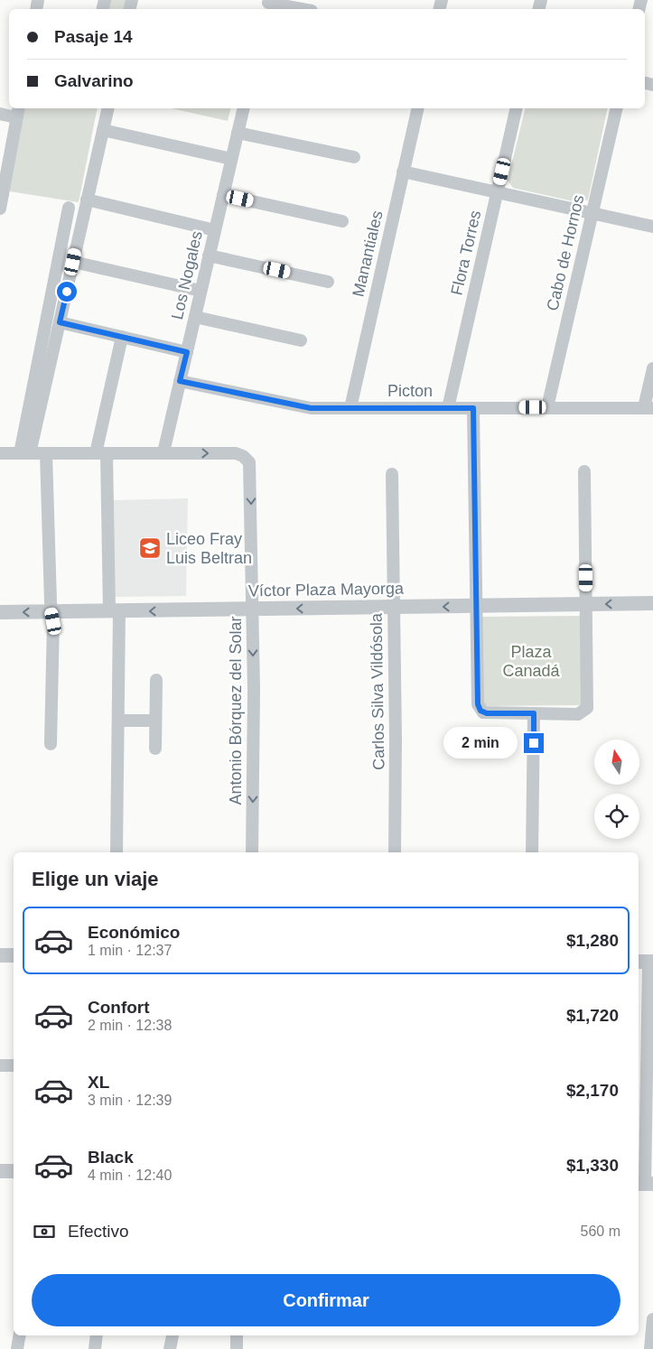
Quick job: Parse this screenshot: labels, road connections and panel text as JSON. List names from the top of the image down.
{
  "streets": {
    "street": [
      "Flora Torres",
      "Cabo de Hornos",
      "Manantiales",
      "Los Nogales",
      "Picton",
      "Víctor Plaza Mayorga",
      "Carlos Silva Vildósola",
      "Antonio Bórquez del Solar"
    ]
  },
  "crossings": [
    ["Flora Torres", "Picton"],
    ["Cabo de Hornos", "Picton"],
    ["Manantiales", "Picton"],
    ["Los Nogales", "Picton"],
    ["Los Nogales", "Antonio Bórquez del Solar"],
    ["Víctor Plaza Mayorga", "Carlos Silva Vildósola"],
    ["Víctor Plaza Mayorga", "Antonio Bórquez del Solar"]
  ],
  "one_way": ["Víctor Plaza Mayorga", "Antonio Bórquez del Solar"],
  "parks": ["Plaza Canadá"],
  "places": {
    "school or university": ["Liceo Fray Luis Beltran"]
  },
  "north": "top",
  "page": {
    "banner": ["Pasaje 14", "Galvarino"],
    "bubble": "2 min",
    "heading": "Elige un viaje",
    "list": [
      {
        "name": "Económico",
        "note": "1 min · 12:37",
        "value": "$1,280"
      },
      {
        "name": "Confort",
        "note": "2 min · 12:38",
        "value": "$1,720"
      },
      {
        "name": "XL",
        "note": "3 min · 12:39",
        "value": "$2,170"
      },
      {
        "name": "Black",
        "note": "4 min · 12:40",
        "value": "$1,330"
      }
    ],
    "pay": ["Efectivo", "560 m"],
    "buttons": "Confirmar"
  }
}
